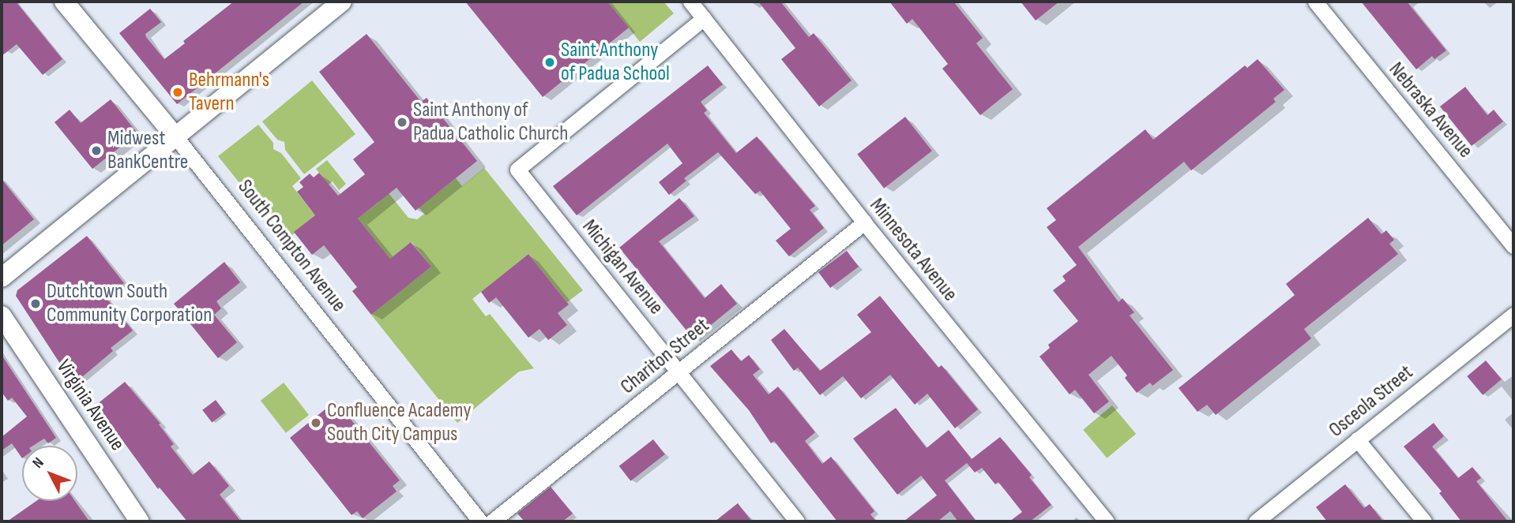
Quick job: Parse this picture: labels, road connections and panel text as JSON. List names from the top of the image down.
{
  "streets": {
    "street": [
      "Nebraska Avenue",
      "South Compton Avenue",
      "Minnesota Avenue",
      "Michigan Avenue",
      "Chariton Street",
      "Osceola Street",
      "Virginia Avenue"
    ]
  },
  "crossings": [
    ["Minnesota Avenue", "Michigan Avenue"],
    ["Minnesota Avenue", "Chariton Street"],
    ["Michigan Avenue", "Chariton Street"]
  ],
  "places": [
    "Saint Anthony of Padua School",
    "Behrmann's Tavern",
    "Saint Anthony of Padua Catholic Church",
    "Midwest BankCentre",
    "Dutchtown South Community Corporation",
    "Confluence Academy South City Campus"
  ],
  "north": "top left"
}
